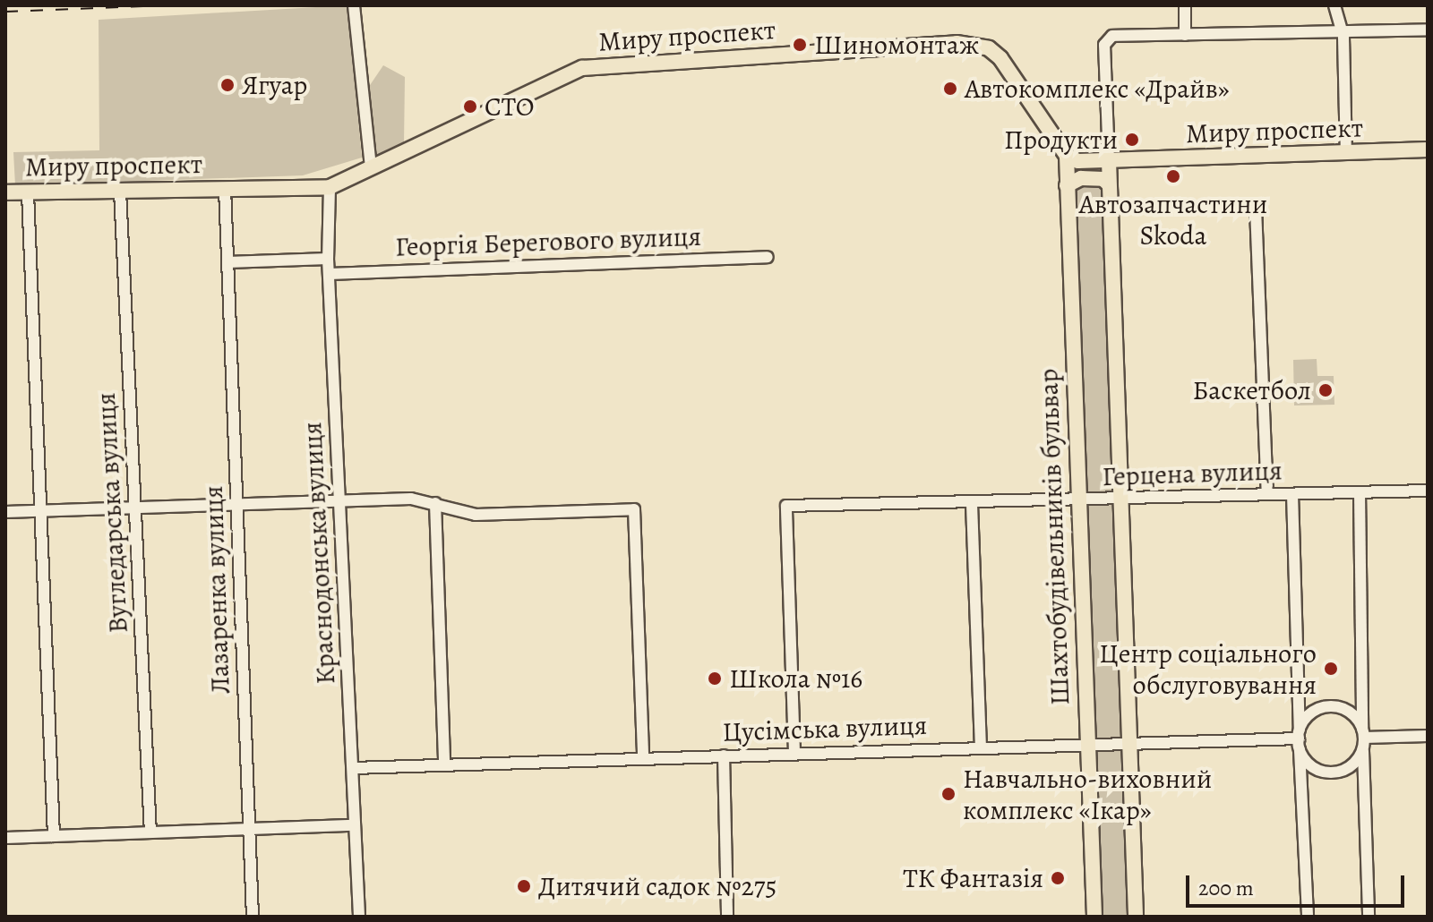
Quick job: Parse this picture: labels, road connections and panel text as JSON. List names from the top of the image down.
{
  "streets": {
    "main road": ["Миру проспект", "Шахтобудівельників бульвар"],
    "street": [
      "Георгія Берегового вулиця",
      "Герцена вулиця",
      "Вугледарська вулиця",
      "Краснодонська вулиця",
      "Лазаренка вулиця",
      "Цусімська вулиця"
    ]
  },
  "crossings": [
    ["Миру проспект", "Вугледарська вулиця"],
    ["Миру проспект", "Шахтобудівельників бульвар"],
    ["Миру проспект", "Краснодонська вулиця"],
    ["Миру проспект", "Лазаренка вулиця"],
    ["Георгія Берегового вулиця", "Краснодонська вулиця"],
    ["Герцена вулиця", "Шахтобудівельників бульвар"],
    ["Герцена вулиця", "Цусімська вулиця"],
    ["Шахтобудівельників бульвар", "Цусімська вулиця"],
    ["Краснодонська вулиця", "Цусімська вулиця"]
  ],
  "places": [
    "Шиномонтаж",
    "Ягуар",
    "Автокомплекс «Драйв»",
    "СТО",
    "Продукти",
    "Автозапчастини Skoda",
    "Баскетбол",
    "Центр соціального обслуговування",
    "Школа №16",
    "Навчально-виховний комплекс «Ікар»",
    "ТК Фантазія",
    "Дитячий садок №275"
  ],
  "scale_bar": "200 m"
}
